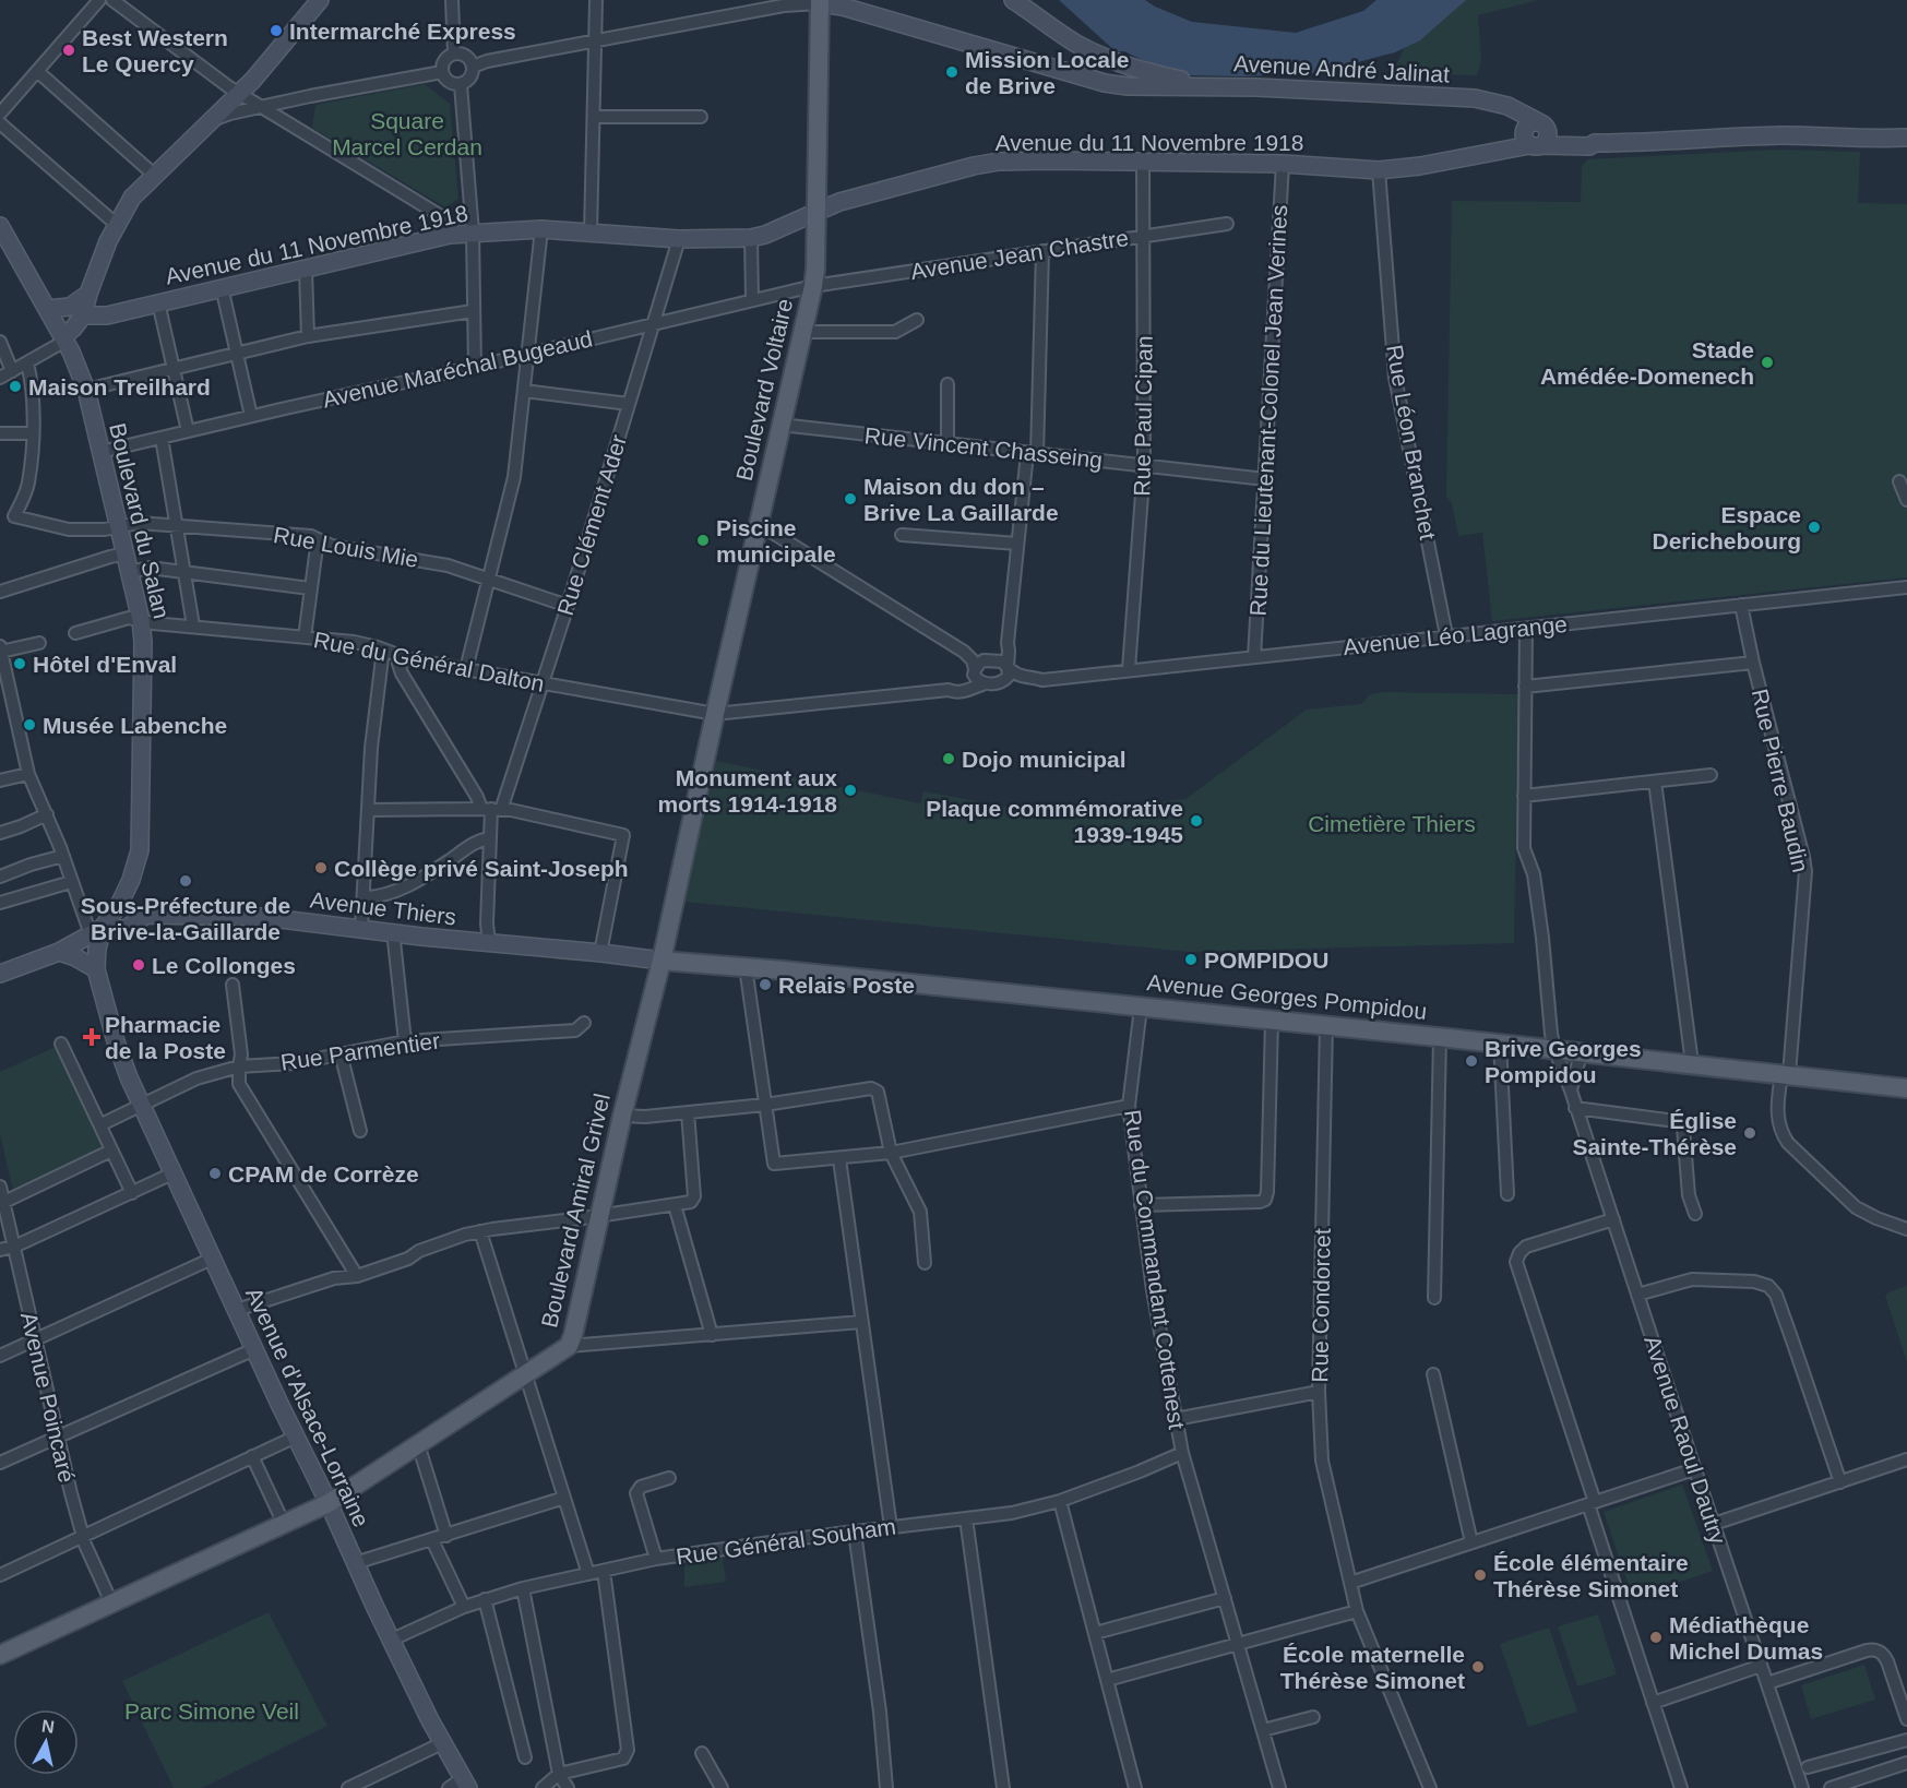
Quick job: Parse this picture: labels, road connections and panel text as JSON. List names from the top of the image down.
{
  "streets": {
    "main road": ["Boulevard Voltaire", "Avenue Georges Pompidou", "Boulevard Amiral Grivel"],
    "street": [
      "Avenue André Jalinat",
      "Avenue du 11 Novembre 1918",
      "Avenue Jean Chastre",
      "Avenue Maréchal Bugeaud",
      "Rue du Lieutenant-Colonel Jean Verines",
      "Rue Paul Cipan",
      "Rue Léon Branchet",
      "Rue Vincent Chasseing",
      "Boulevard du Salan",
      "Rue Clément Ader",
      "Rue Louis Mie",
      "Avenue Léo Lagrange",
      "Rue du Général Dalton",
      "Rue Pierre Baudin",
      "Avenue Thiers",
      "Rue Parmentier",
      "Rue du Commandant Cottenest",
      "Rue Condorcet",
      "Avenue Poincaré",
      "Avenue d'Alsace-Lorraine",
      "Avenue Raoul Dautry",
      "Rue Général Souham"
    ]
  },
  "crossings": [
    ["Avenue André Jalinat", "Avenue du 11 Novembre 1918"],
    ["Avenue André Jalinat", "Boulevard Voltaire"],
    ["Avenue du 11 Novembre 1918", "Boulevard Voltaire"],
    ["Avenue du 11 Novembre 1918", "Rue du Lieutenant-Colonel Jean Verines"],
    ["Avenue du 11 Novembre 1918", "Rue Paul Cipan"],
    ["Avenue du 11 Novembre 1918", "Rue Léon Branchet"],
    ["Avenue du 11 Novembre 1918", "Rue Clément Ader"],
    ["Avenue Jean Chastre", "Avenue Maréchal Bugeaud"],
    ["Avenue Jean Chastre", "Boulevard Voltaire"],
    ["Avenue Jean Chastre", "Rue Paul Cipan"],
    ["Avenue Maréchal Bugeaud", "Boulevard Voltaire"],
    ["Avenue Maréchal Bugeaud", "Boulevard du Salan"],
    ["Avenue Maréchal Bugeaud", "Rue Clément Ader"],
    ["Boulevard Voltaire", "Rue Vincent Chasseing"],
    ["Boulevard Voltaire", "Rue du Général Dalton"],
    ["Boulevard Voltaire", "Avenue Thiers"],
    ["Boulevard Voltaire", "Avenue Georges Pompidou"],
    ["Boulevard Voltaire", "Boulevard Amiral Grivel"],
    ["Rue du Lieutenant-Colonel Jean Verines", "Rue Vincent Chasseing"],
    ["Rue du Lieutenant-Colonel Jean Verines", "Avenue Léo Lagrange"],
    ["Rue Paul Cipan", "Rue Vincent Chasseing"],
    ["Rue Paul Cipan", "Avenue Léo Lagrange"],
    ["Rue Léon Branchet", "Avenue Léo Lagrange"],
    ["Boulevard du Salan", "Rue Louis Mie"],
    ["Boulevard du Salan", "Rue du Général Dalton"],
    ["Boulevard du Salan", "Avenue Thiers"],
    ["Rue Clément Ader", "Rue Louis Mie"],
    ["Rue Clément Ader", "Rue du Général Dalton"],
    ["Rue Clément Ader", "Avenue Thiers"],
    ["Avenue Léo Lagrange", "Rue Pierre Baudin"],
    ["Avenue Léo Lagrange", "Avenue Raoul Dautry"],
    ["Rue Pierre Baudin", "Avenue Georges Pompidou"],
    ["Avenue Thiers", "Avenue Georges Pompidou"],
    ["Avenue Thiers", "Boulevard Amiral Grivel"],
    ["Avenue Georges Pompidou", "Boulevard Amiral Grivel"],
    ["Avenue Georges Pompidou", "Rue du Commandant Cottenest"],
    ["Avenue Georges Pompidou", "Rue Condorcet"],
    ["Avenue Georges Pompidou", "Avenue Raoul Dautry"],
    ["Rue Parmentier", "Avenue d'Alsace-Lorraine"],
    ["Boulevard Amiral Grivel", "Avenue Poincaré"],
    ["Boulevard Amiral Grivel", "Avenue d'Alsace-Lorraine"],
    ["Rue du Commandant Cottenest", "Rue Général Souham"],
    ["Avenue d'Alsace-Lorraine", "Rue Général Souham"]
  ],
  "parks": ["Square Marcel Cerdan", "Cimetière Thiers", "Parc Simone Veil"],
  "places": {
    "other": [
      "Intermarché Express",
      "Best Western Le Quercy",
      "Mission Locale de Brive",
      "Stade Amédée-Domenech",
      "Maison Treilhard",
      "Maison du don – Brive La Gaillarde",
      "Espace Derichebourg",
      "Piscine municipale",
      "Hôtel d'Enval",
      "Musée Labenche",
      "Dojo municipal",
      "Monument aux morts 1914-1918",
      "Plaque commémorative 1939-1945",
      "Collège privé Saint-Joseph",
      "Sous-Préfecture de Brive-la-Gaillarde",
      "POMPIDOU",
      "Le Collonges",
      "Relais Poste",
      "Brive Georges Pompidou",
      "Église Sainte-Thérèse",
      "CPAM de Corrèze",
      "École élémentaire Thérèse Simonet",
      "Médiathèque Michel Dumas",
      "École maternelle Thérèse Simonet"
    ],
    "health": ["Pharmacie de la Poste"]
  },
  "north": "top"
}
